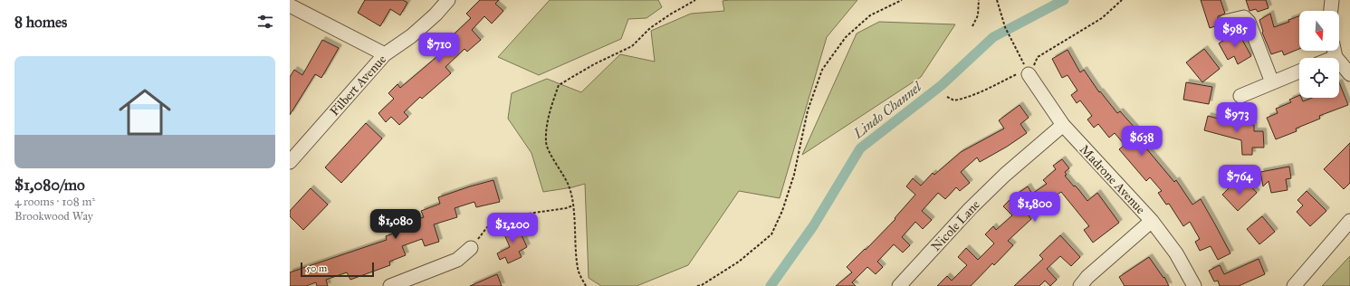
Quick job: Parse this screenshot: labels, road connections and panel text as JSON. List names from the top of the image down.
{
  "streets": {
    "street": ["Filbert Avenue", "Madrone Avenue", "Nicole Lane"]
  },
  "crossings": [
    ["Madrone Avenue", "Nicole Lane"]
  ],
  "water": ["Lindo Channel"],
  "scale_bar": "50 m",
  "north": "bottom",
  "page": {
    "heading": "8 homes",
    "price": [
      "$985",
      "$710",
      "$973",
      "$638",
      "$764",
      "$1,800",
      "$1,080",
      "$1,200"
    ],
    "list": [
      {
        "name": "$1,080/mo",
        "note": "4 rooms · 108 m² · Brookwood Way"
      }
    ],
    "scale": "50 m"
  }
}
